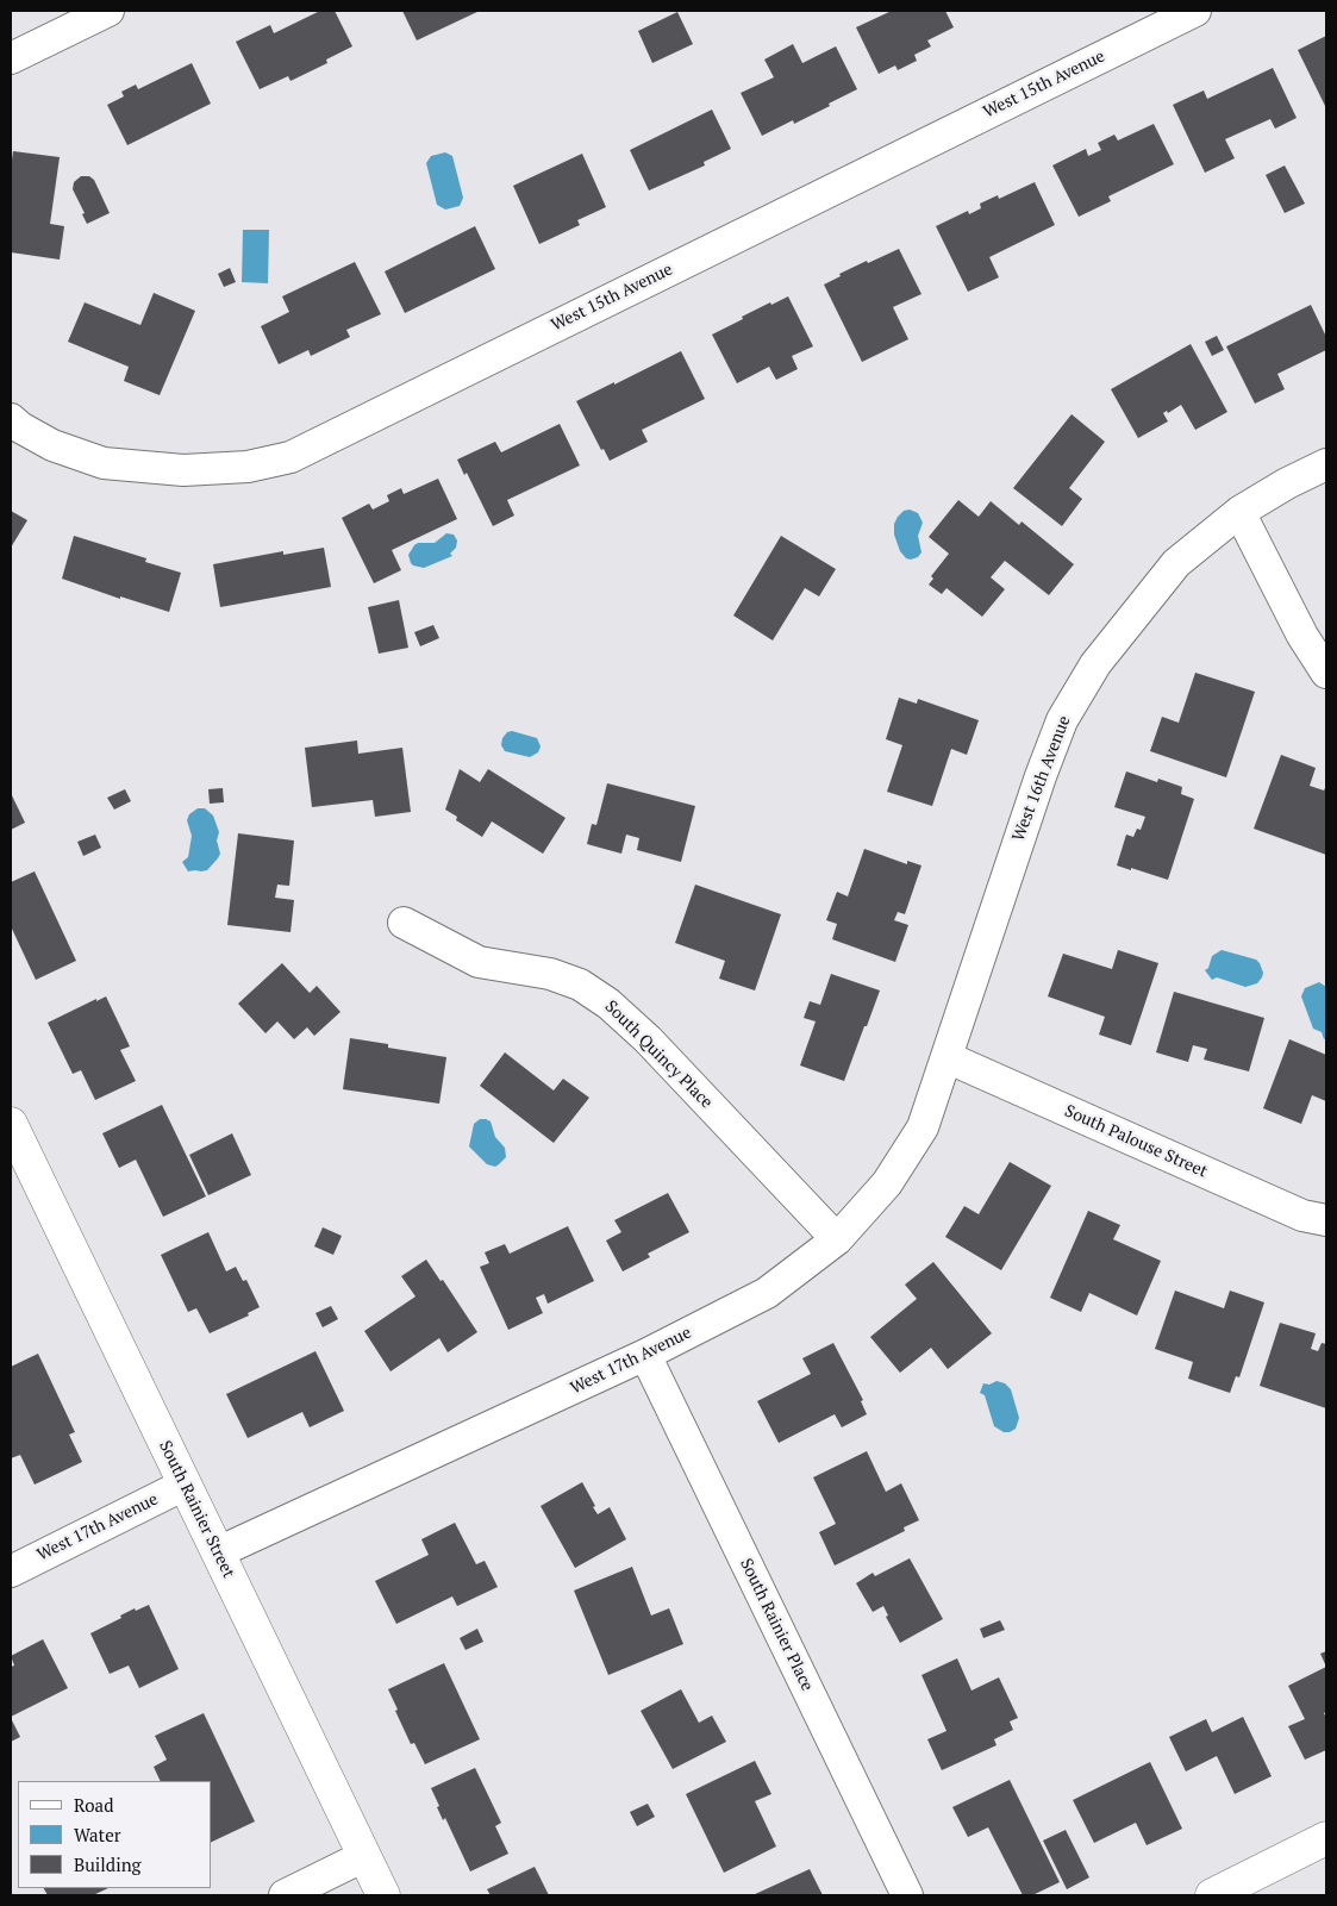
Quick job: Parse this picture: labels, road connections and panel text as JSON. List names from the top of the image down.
{
  "streets": {
    "street": [
      "West 15th Avenue",
      "West 16th Avenue",
      "South Quincy Place",
      "South Palouse Street",
      "West 17th Avenue",
      "South Rainier Street",
      "South Rainier Place"
    ]
  },
  "crossings": [
    ["West 16th Avenue", "South Palouse Street"],
    ["West 16th Avenue", "West 17th Avenue"],
    ["South Quincy Place", "West 17th Avenue"],
    ["South Palouse Street", "West 17th Avenue"],
    ["West 17th Avenue", "South Rainier Street"],
    ["West 17th Avenue", "South Rainier Place"]
  ],
  "legend": ["Road", "Water", "Building"]
}
